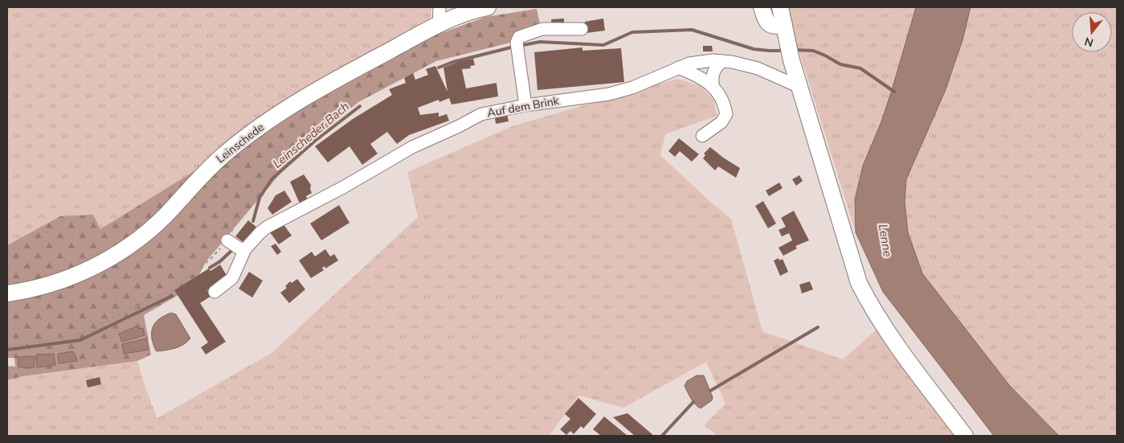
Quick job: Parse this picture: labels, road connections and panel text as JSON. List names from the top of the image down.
{
  "streets": {
    "main road": ["Leinschede"],
    "street": ["Auf dem Brink"]
  },
  "water": ["Leinscheder Bach", "Lenne"],
  "north": "bottom"
}
